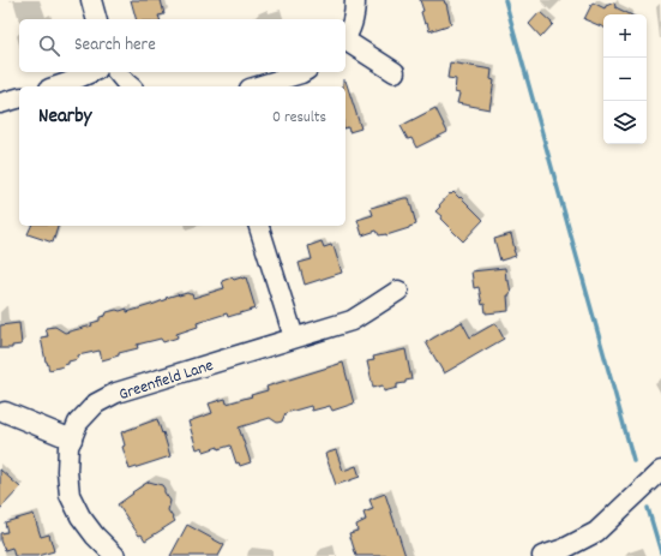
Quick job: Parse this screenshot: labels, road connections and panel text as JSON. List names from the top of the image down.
{
  "streets": {
    "street": ["Greenfield Lane"]
  },
  "page": {
    "map_buttons": ["+", "−"],
    "search": "Search here",
    "heading": ["Nearby", "0 results"]
  }
}
